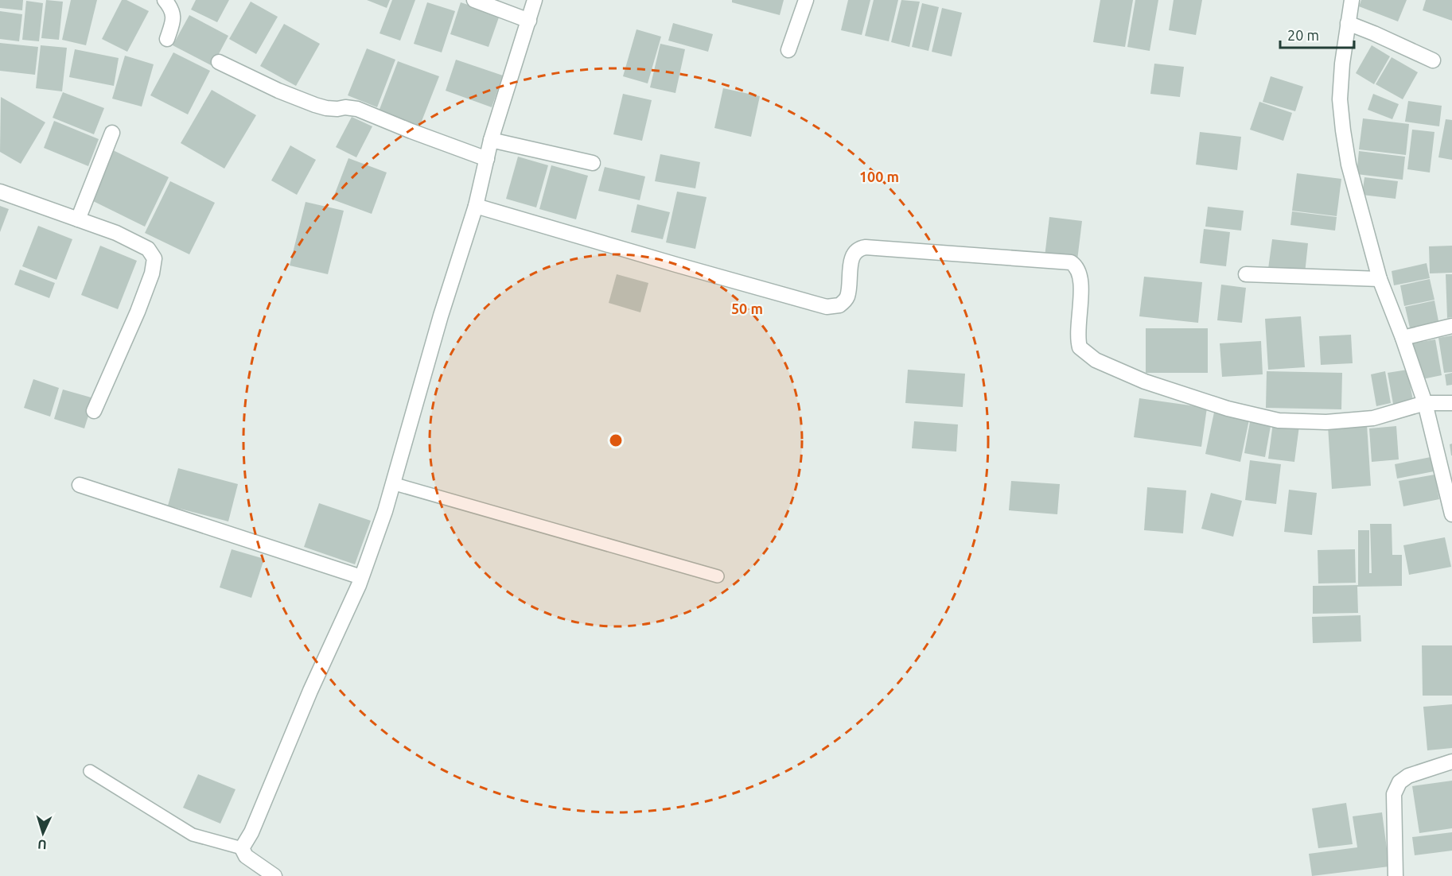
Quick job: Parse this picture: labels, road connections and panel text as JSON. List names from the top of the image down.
{
  "scale_bar": "20 m",
  "north": "bottom",
  "rings": ["100 m", "50 m"]
}
